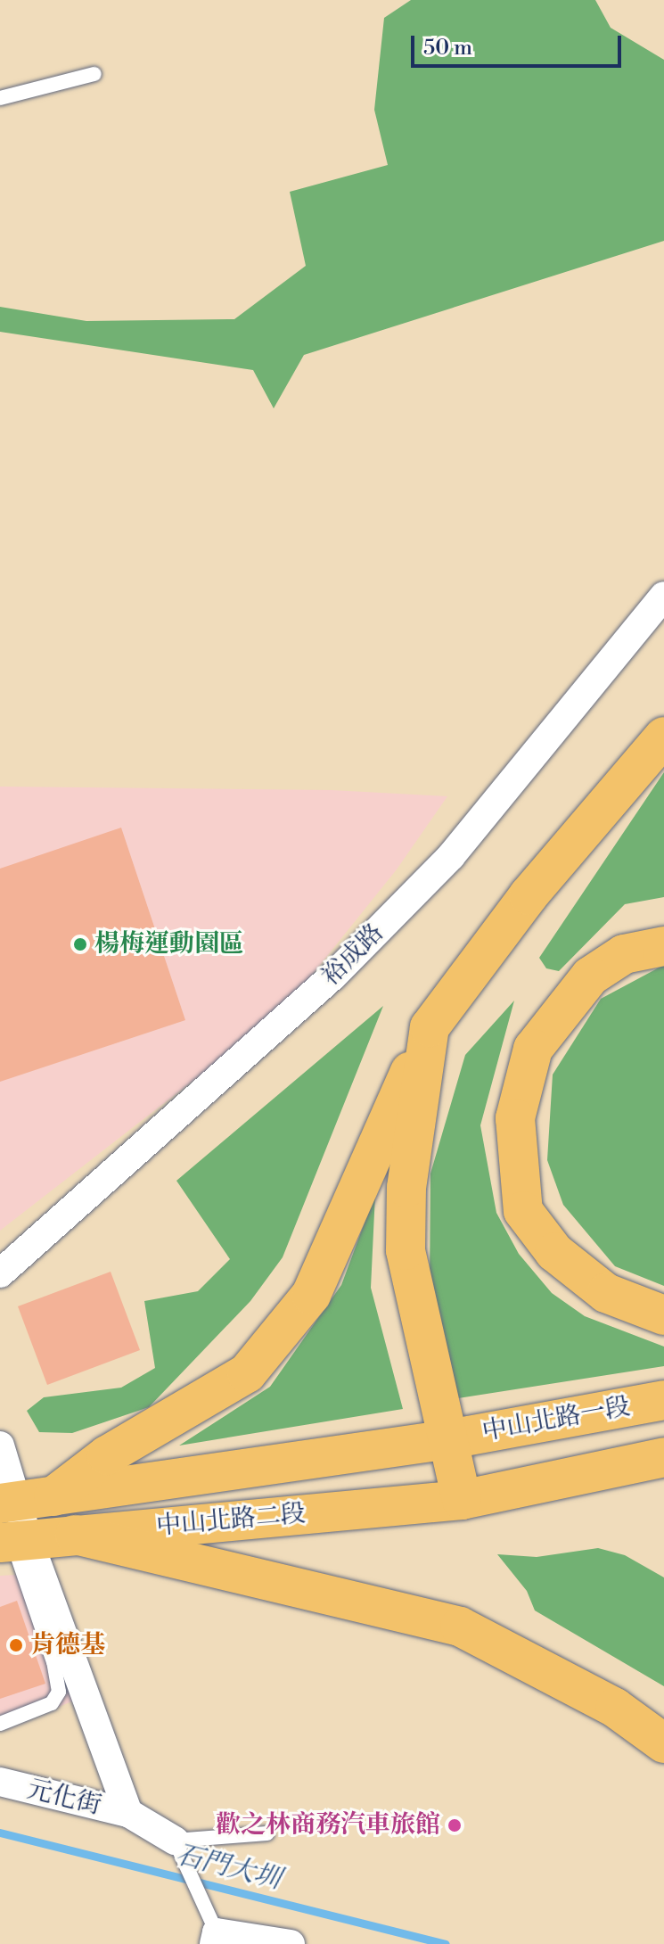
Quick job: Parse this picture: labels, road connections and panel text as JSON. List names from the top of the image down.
{
  "streets": {
    "main road": ["中山北路一段", "中山北路二段"],
    "street": ["裕成路", "元化街"]
  },
  "crossings": [
    ["中山北路一段", "中山北路二段"]
  ],
  "water": ["石門大圳"],
  "places": ["楊梅運動園區", "肯德基", "歡之林商務汽車旅館"],
  "scale_bar": "50 m"
}
